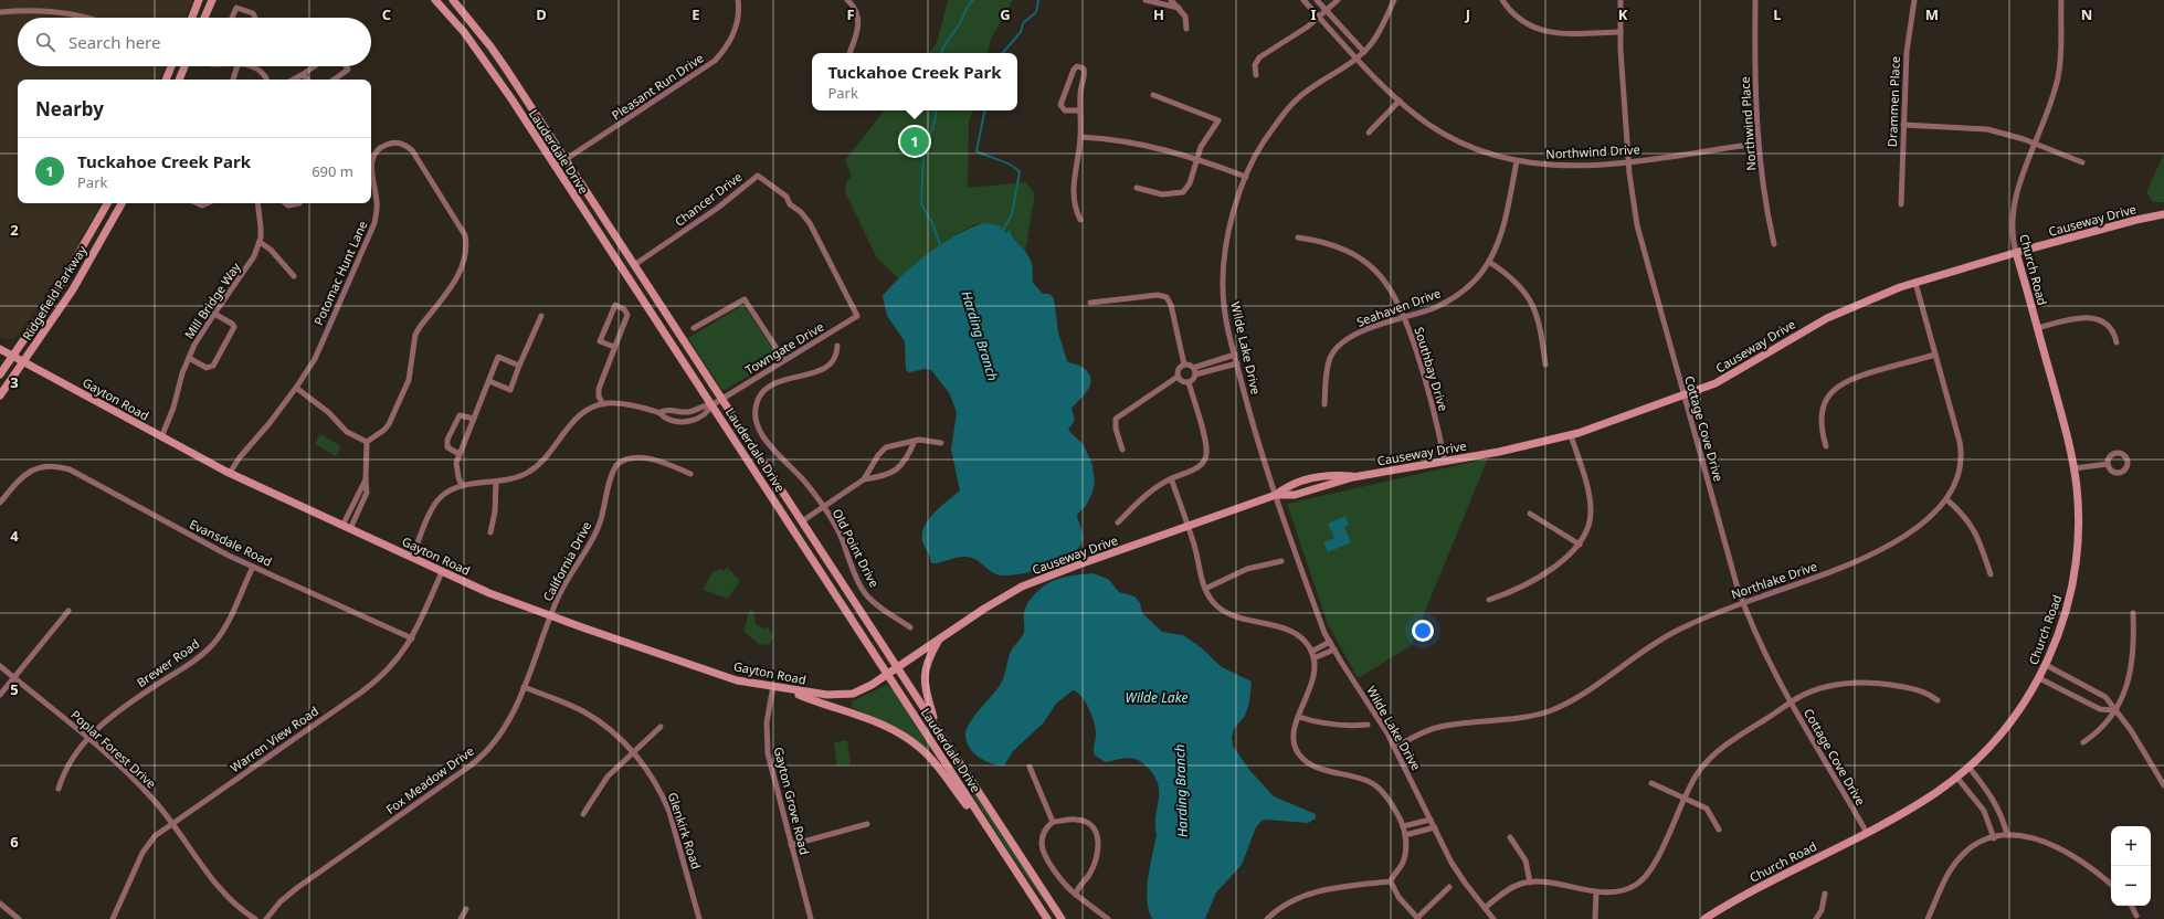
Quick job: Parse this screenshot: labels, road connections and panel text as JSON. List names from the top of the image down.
{
  "streets": {
    "street": [
      "Pleasant Run Drive",
      "Drammen Place",
      "Northwind Place",
      "Lauderdale Drive",
      "Northwind Drive",
      "Chancer Drive",
      "Causeway Drive",
      "Church Road",
      "Potomac Hunt Lane",
      "Ridgefield Parkway",
      "Mill Bridge Way",
      "Seahaven Drive",
      "Towngate Drive",
      "Wilde Lake Drive",
      "Southbay Drive",
      "Gayton Road",
      "Cottage Cove Drive",
      "Evansdale Road",
      "Old Point Drive",
      "California Drive",
      "Northlake Drive",
      "Brewer Road",
      "Warren View Road",
      "Poplar Forest Drive",
      "Fox Meadow Drive",
      "Gayton Grove Road",
      "Glenkirk Road"
    ]
  },
  "crossings": [
    ["Pleasant Run Drive", "Lauderdale Drive"],
    ["Northwind Place", "Northwind Drive"],
    ["Lauderdale Drive", "Chancer Drive"],
    ["Lauderdale Drive", "Causeway Drive"],
    ["Lauderdale Drive", "Towngate Drive"],
    ["Lauderdale Drive", "Gayton Road"],
    ["Northwind Drive", "Seahaven Drive"],
    ["Northwind Drive", "Wilde Lake Drive"],
    ["Northwind Drive", "Cottage Cove Drive"],
    ["Chancer Drive", "Towngate Drive"],
    ["Causeway Drive", "Church Road"],
    ["Causeway Drive", "Wilde Lake Drive"],
    ["Causeway Drive", "Southbay Drive"],
    ["Causeway Drive", "Gayton Road"],
    ["Causeway Drive", "Cottage Cove Drive"],
    ["Causeway Drive", "Northlake Drive"],
    ["Church Road", "Cottage Cove Drive"],
    ["Potomac Hunt Lane", "Gayton Road"],
    ["Ridgefield Parkway", "Gayton Road"],
    ["Mill Bridge Way", "Gayton Road"],
    ["Seahaven Drive", "Southbay Drive"],
    ["Wilde Lake Drive", "Northlake Drive"],
    ["Gayton Road", "California Drive"],
    ["Gayton Road", "Warren View Road"],
    ["Gayton Road", "Fox Meadow Drive"],
    ["Gayton Road", "Gayton Grove Road"],
    ["Cottage Cove Drive", "Northlake Drive"],
    ["Evansdale Road", "Brewer Road"],
    ["Evansdale Road", "Warren View Road"],
    ["California Drive", "Fox Meadow Drive"],
    ["Brewer Road", "Poplar Forest Drive"],
    ["Warren View Road", "Poplar Forest Drive"],
    ["Fox Meadow Drive", "Glenkirk Road"]
  ],
  "water": ["Harding Branch", "Wilde Lake"],
  "page": {
    "search": "Search here",
    "popup": ["Tuckahoe Creek Park", "Park"],
    "heading": "Nearby",
    "pins": "1",
    "list": [
      {
        "mark": "1",
        "name": "Tuckahoe Creek Park",
        "note": "Park",
        "value": "690 m"
      }
    ],
    "map_buttons": ["+", "−"]
  },
  "grid": {
    "columns": [
      "C",
      "D",
      "E",
      "F",
      "G",
      "H",
      "I",
      "J",
      "K",
      "L",
      "M",
      "N"
    ],
    "rows": [
      "2",
      "3",
      "4",
      "5",
      "6"
    ]
  }
}
